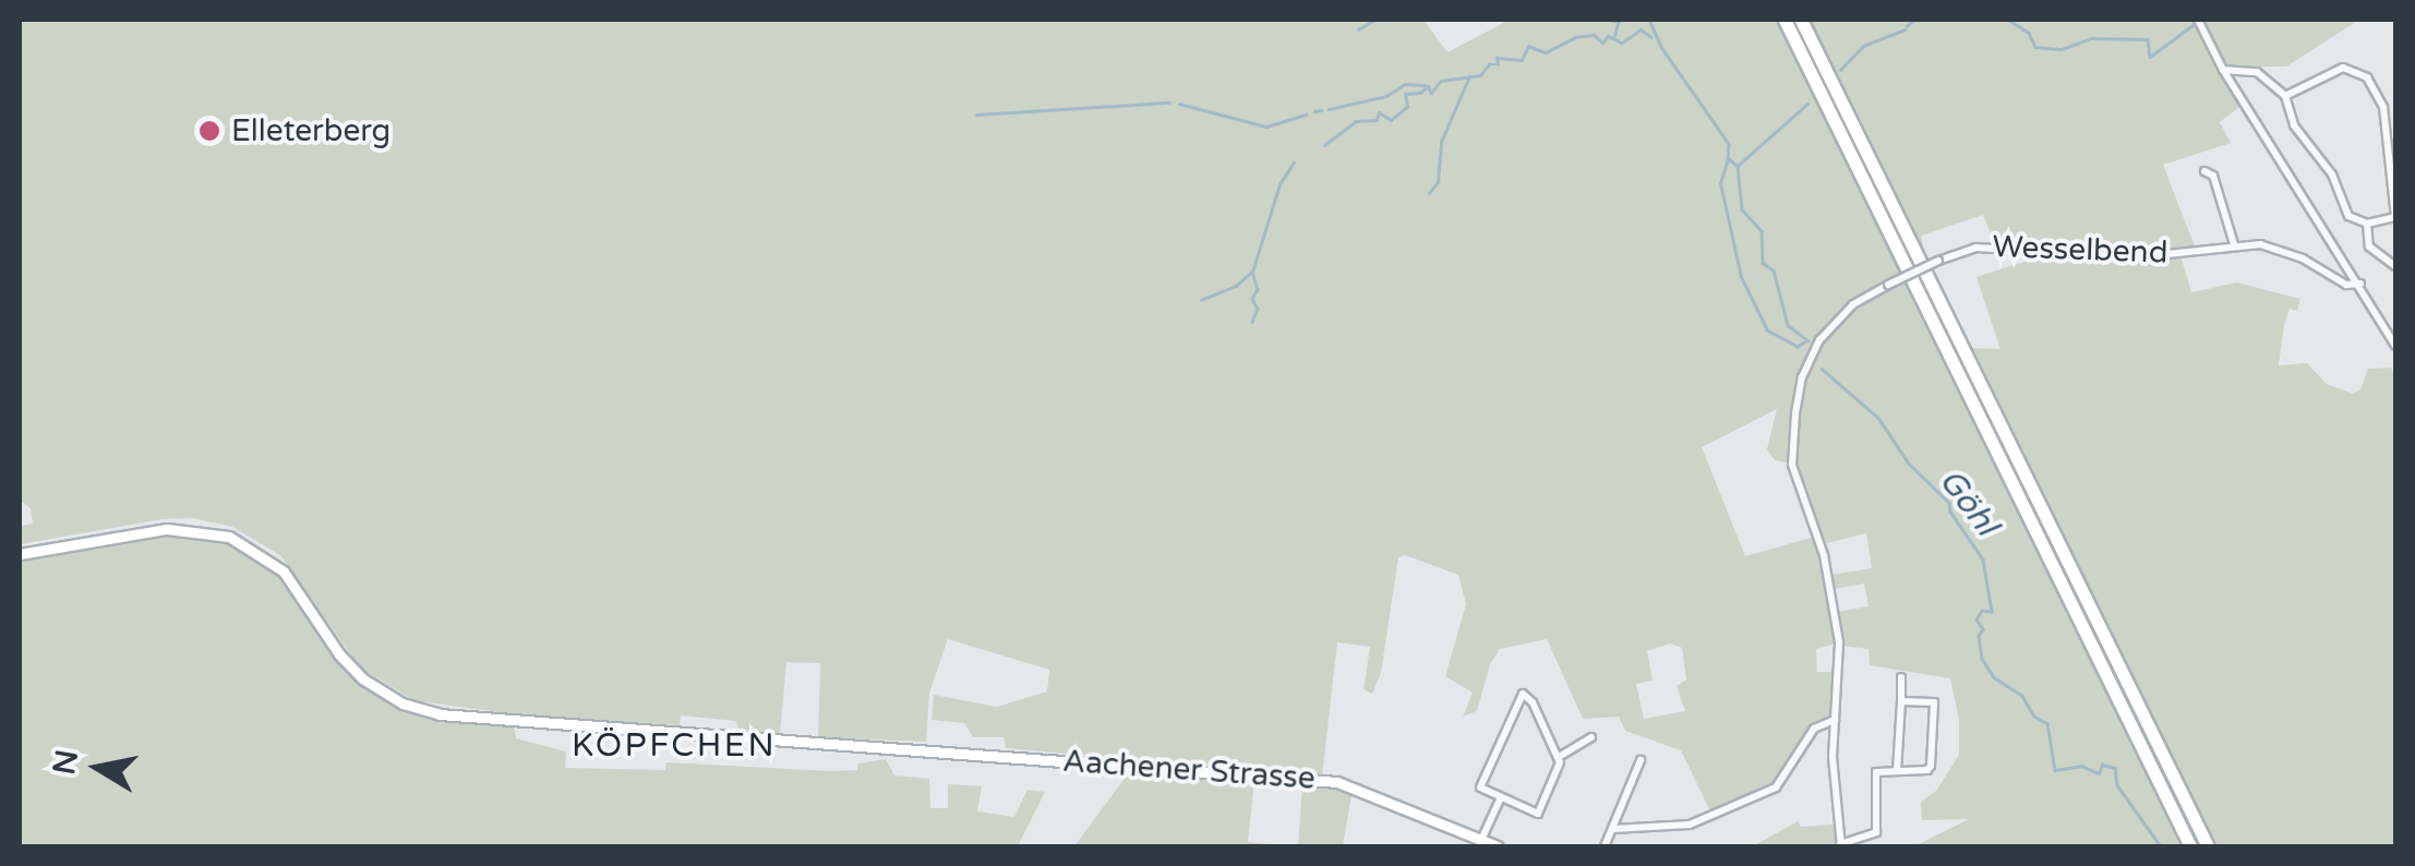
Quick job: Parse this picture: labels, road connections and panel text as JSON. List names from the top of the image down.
{
  "streets": {
    "main road": ["Aachener Strasse"],
    "street": ["Wesselbend"]
  },
  "districts": ["KÖPFCHEN"],
  "water": ["Göhl"],
  "places": ["Elleterberg"],
  "north": "left"
}
